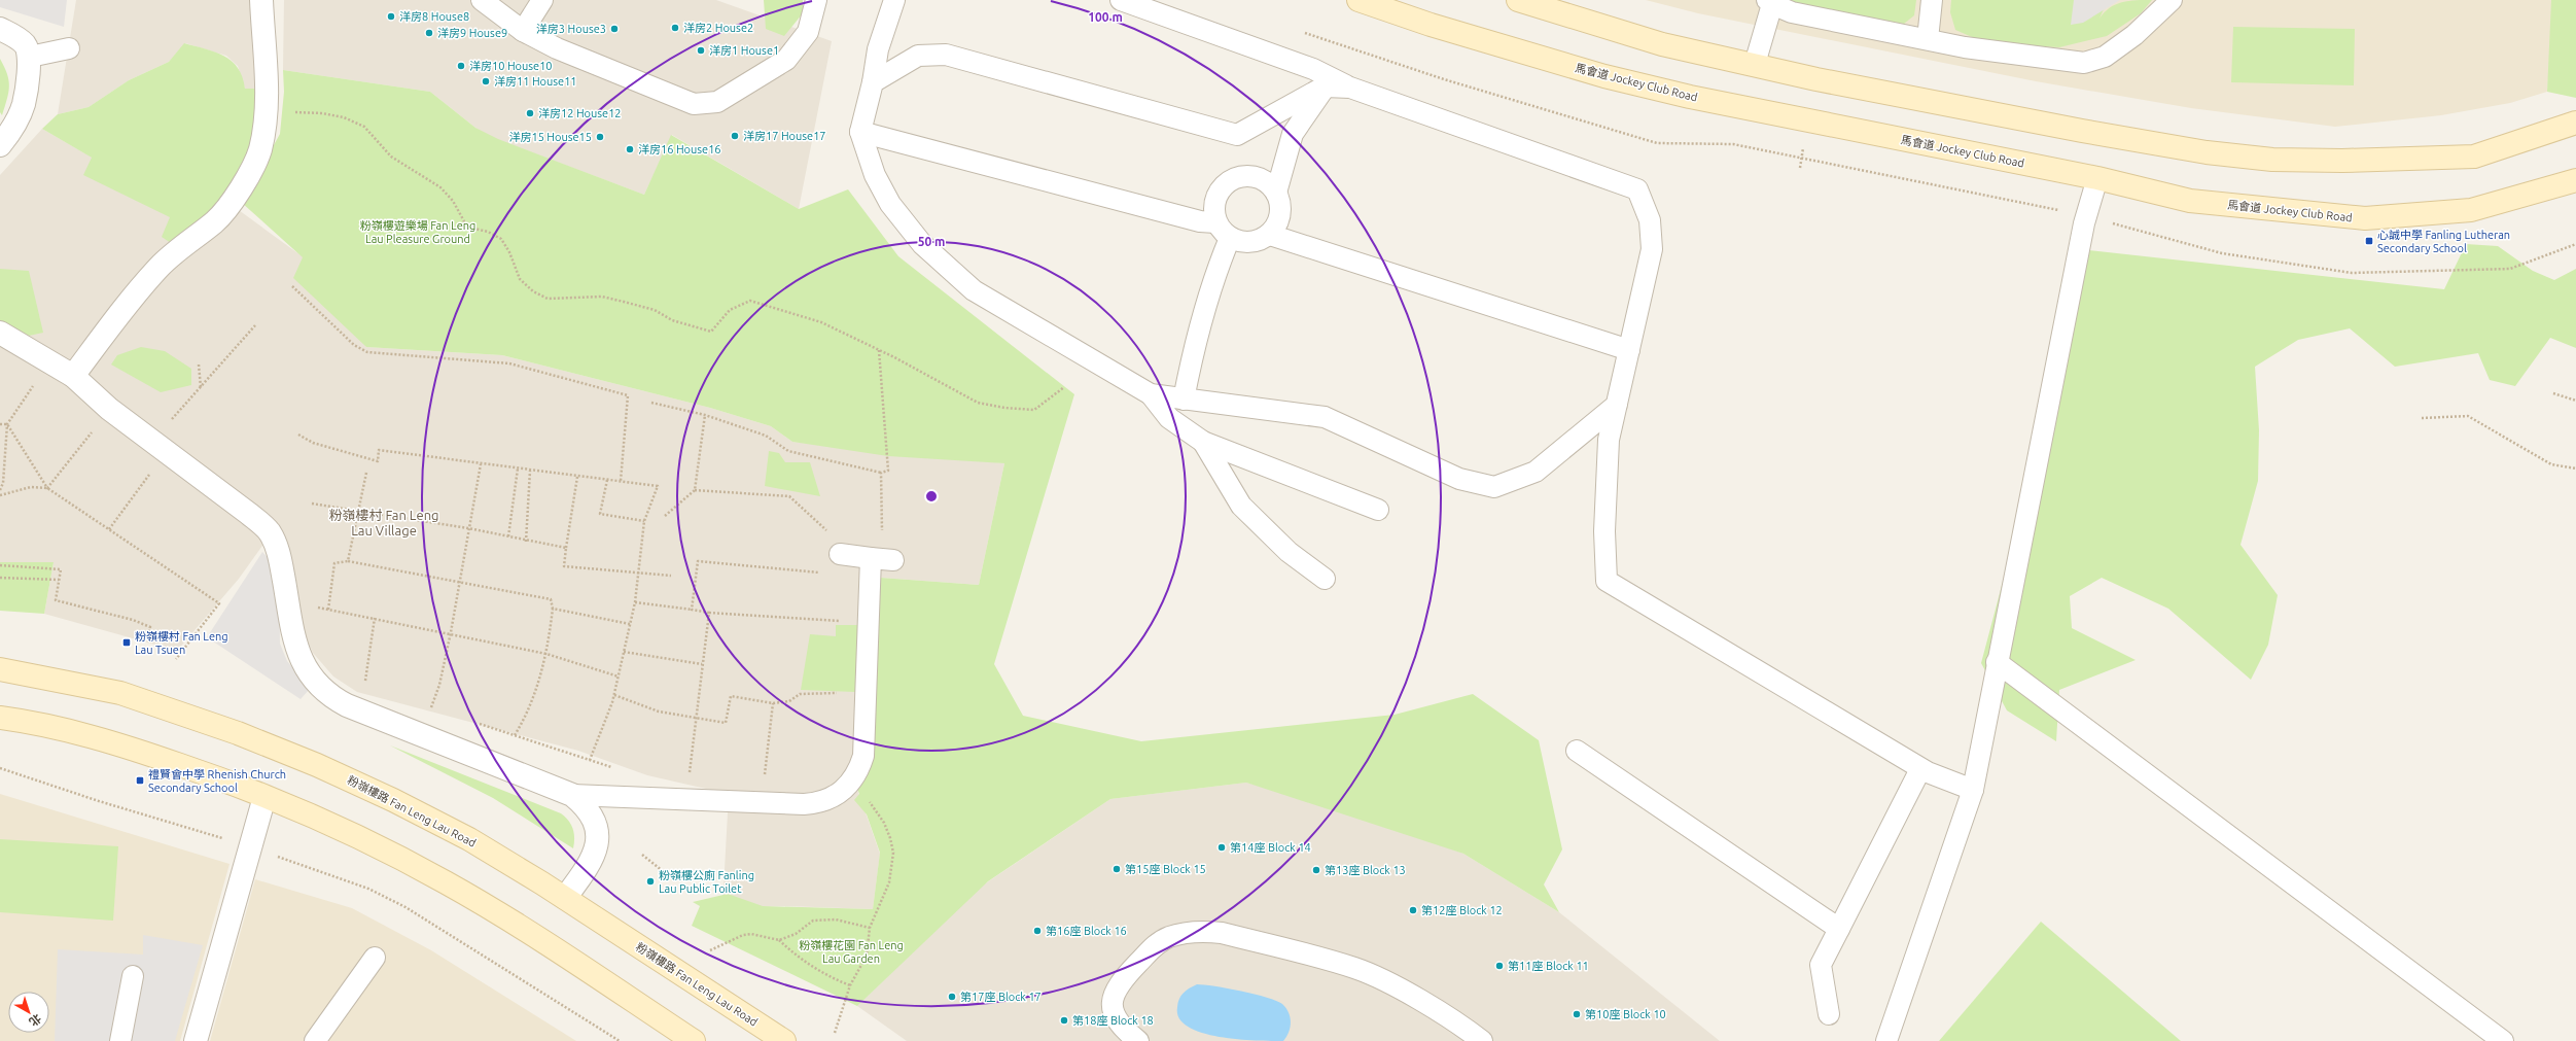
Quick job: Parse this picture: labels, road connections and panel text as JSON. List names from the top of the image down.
{
  "streets": {
    "main road": ["馬會道 Jockey Club Road", "粉嶺樓路 Fan Leng Lau Road"]
  },
  "districts": ["粉嶺樓村 Fan Leng Lau Village"],
  "parks": ["粉嶺樓遊樂場 Fan Leng Lau Pleasure Ground", "粉嶺樓花園 Fan Leng Lau Garden"],
  "places": {
    "other": [
      "洋房8 House8",
      "洋房2 House2",
      "洋房3 House3",
      "洋房9 House9",
      "洋房1 House1",
      "洋房10 House10",
      "洋房11 House11",
      "洋房12 House12",
      "洋房17 House17",
      "洋房15 House15",
      "洋房16 House16",
      "第14座 Block 14",
      "第15座 Block 15",
      "第13座 Block 13",
      "粉嶺樓公廁 Fanling Lau Public Toilet",
      "第12座 Block 12",
      "第16座 Block 16",
      "第11座 Block 11",
      "第17座 Block 17",
      "第10座 Block 10",
      "第18座 Block 18"
    ],
    "transit": ["心誠中學 Fanling Lutheran Secondary School", "粉嶺樓村 Fan Leng Lau Tsuen", "禮賢會中學 Rhenish Church Secondary School"]
  },
  "north": "bottom right",
  "rings": ["100 m", "50 m"]
}
